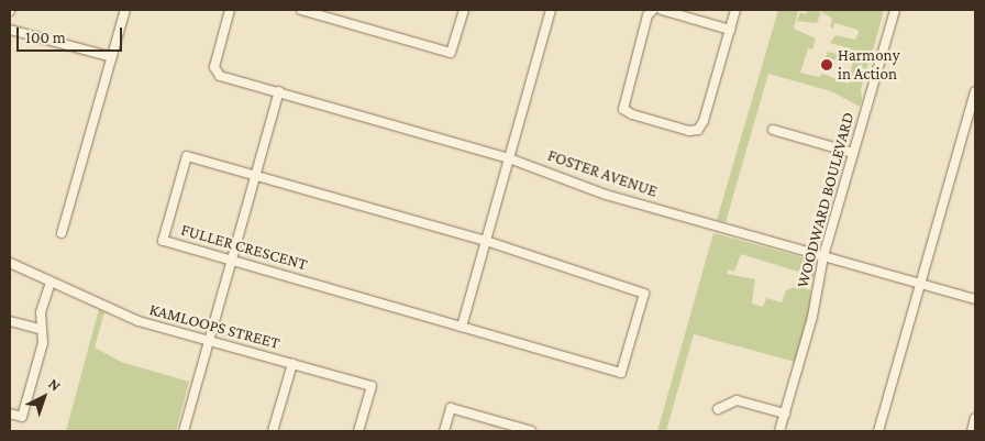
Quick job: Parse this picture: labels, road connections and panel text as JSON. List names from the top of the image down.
{
  "streets": {
    "street": [
      "FOSTER AVENUE",
      "WOODWARD BOULEVARD",
      "FULLER CRESCENT",
      "KAMLOOPS STREET"
    ]
  },
  "crossings": [
    ["FOSTER AVENUE", "WOODWARD BOULEVARD"]
  ],
  "places": ["Harmony in Action"],
  "scale_bar": "100 m",
  "north": "top right"
}
